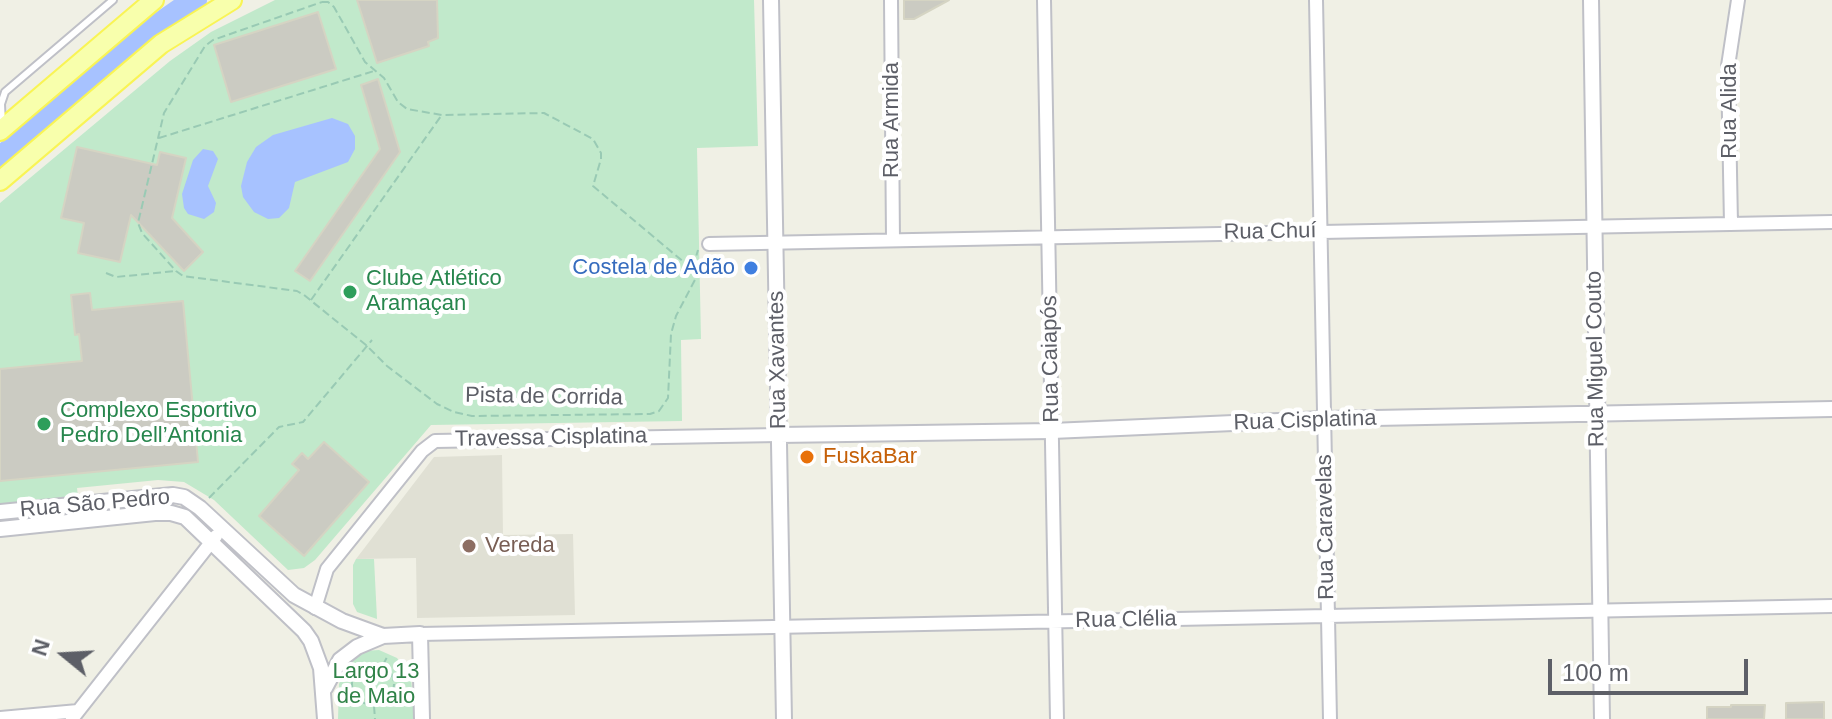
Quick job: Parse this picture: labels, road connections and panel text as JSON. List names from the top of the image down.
{
  "streets": {
    "street": [
      "Rua Alida",
      "Rua Armida",
      "Rua Chuí",
      "Rua Caiapós",
      "Rua Miguel Couto",
      "Rua Xavantes",
      "Rua Cisplatina",
      "Travessa Cisplatina",
      "Rua São Pedro",
      "Rua Caravelas",
      "Rua Clélia"
    ],
    "path": ["Pista de Corrida"]
  },
  "crossings": [
    ["Rua Alida", "Rua Chuí"],
    ["Rua Armida", "Rua Chuí"],
    ["Rua Chuí", "Rua Caiapós"],
    ["Rua Chuí", "Rua Miguel Couto"],
    ["Rua Chuí", "Rua Xavantes"],
    ["Rua Chuí", "Pista de Corrida"],
    ["Rua Chuí", "Rua Caravelas"],
    ["Rua Caiapós", "Rua Cisplatina"],
    ["Rua Caiapós", "Rua Clélia"],
    ["Rua Miguel Couto", "Rua Cisplatina"],
    ["Rua Miguel Couto", "Rua Clélia"],
    ["Rua Xavantes", "Rua Cisplatina"],
    ["Rua Xavantes", "Travessa Cisplatina"],
    ["Rua Xavantes", "Rua Clélia"],
    ["Rua Cisplatina", "Travessa Cisplatina"],
    ["Rua Cisplatina", "Rua Caravelas"],
    ["Travessa Cisplatina", "Rua São Pedro"],
    ["Rua Caravelas", "Rua Clélia"]
  ],
  "parks": ["Largo 13 de Maio"],
  "places": [
    "Costela de Adão",
    "Clube Atlético Aramaçan",
    "Complexo Esportivo Pedro Dell’Antonia",
    "FuskaBar",
    "Vereda"
  ],
  "scale_bar": "100 m",
  "north": "left"
}
